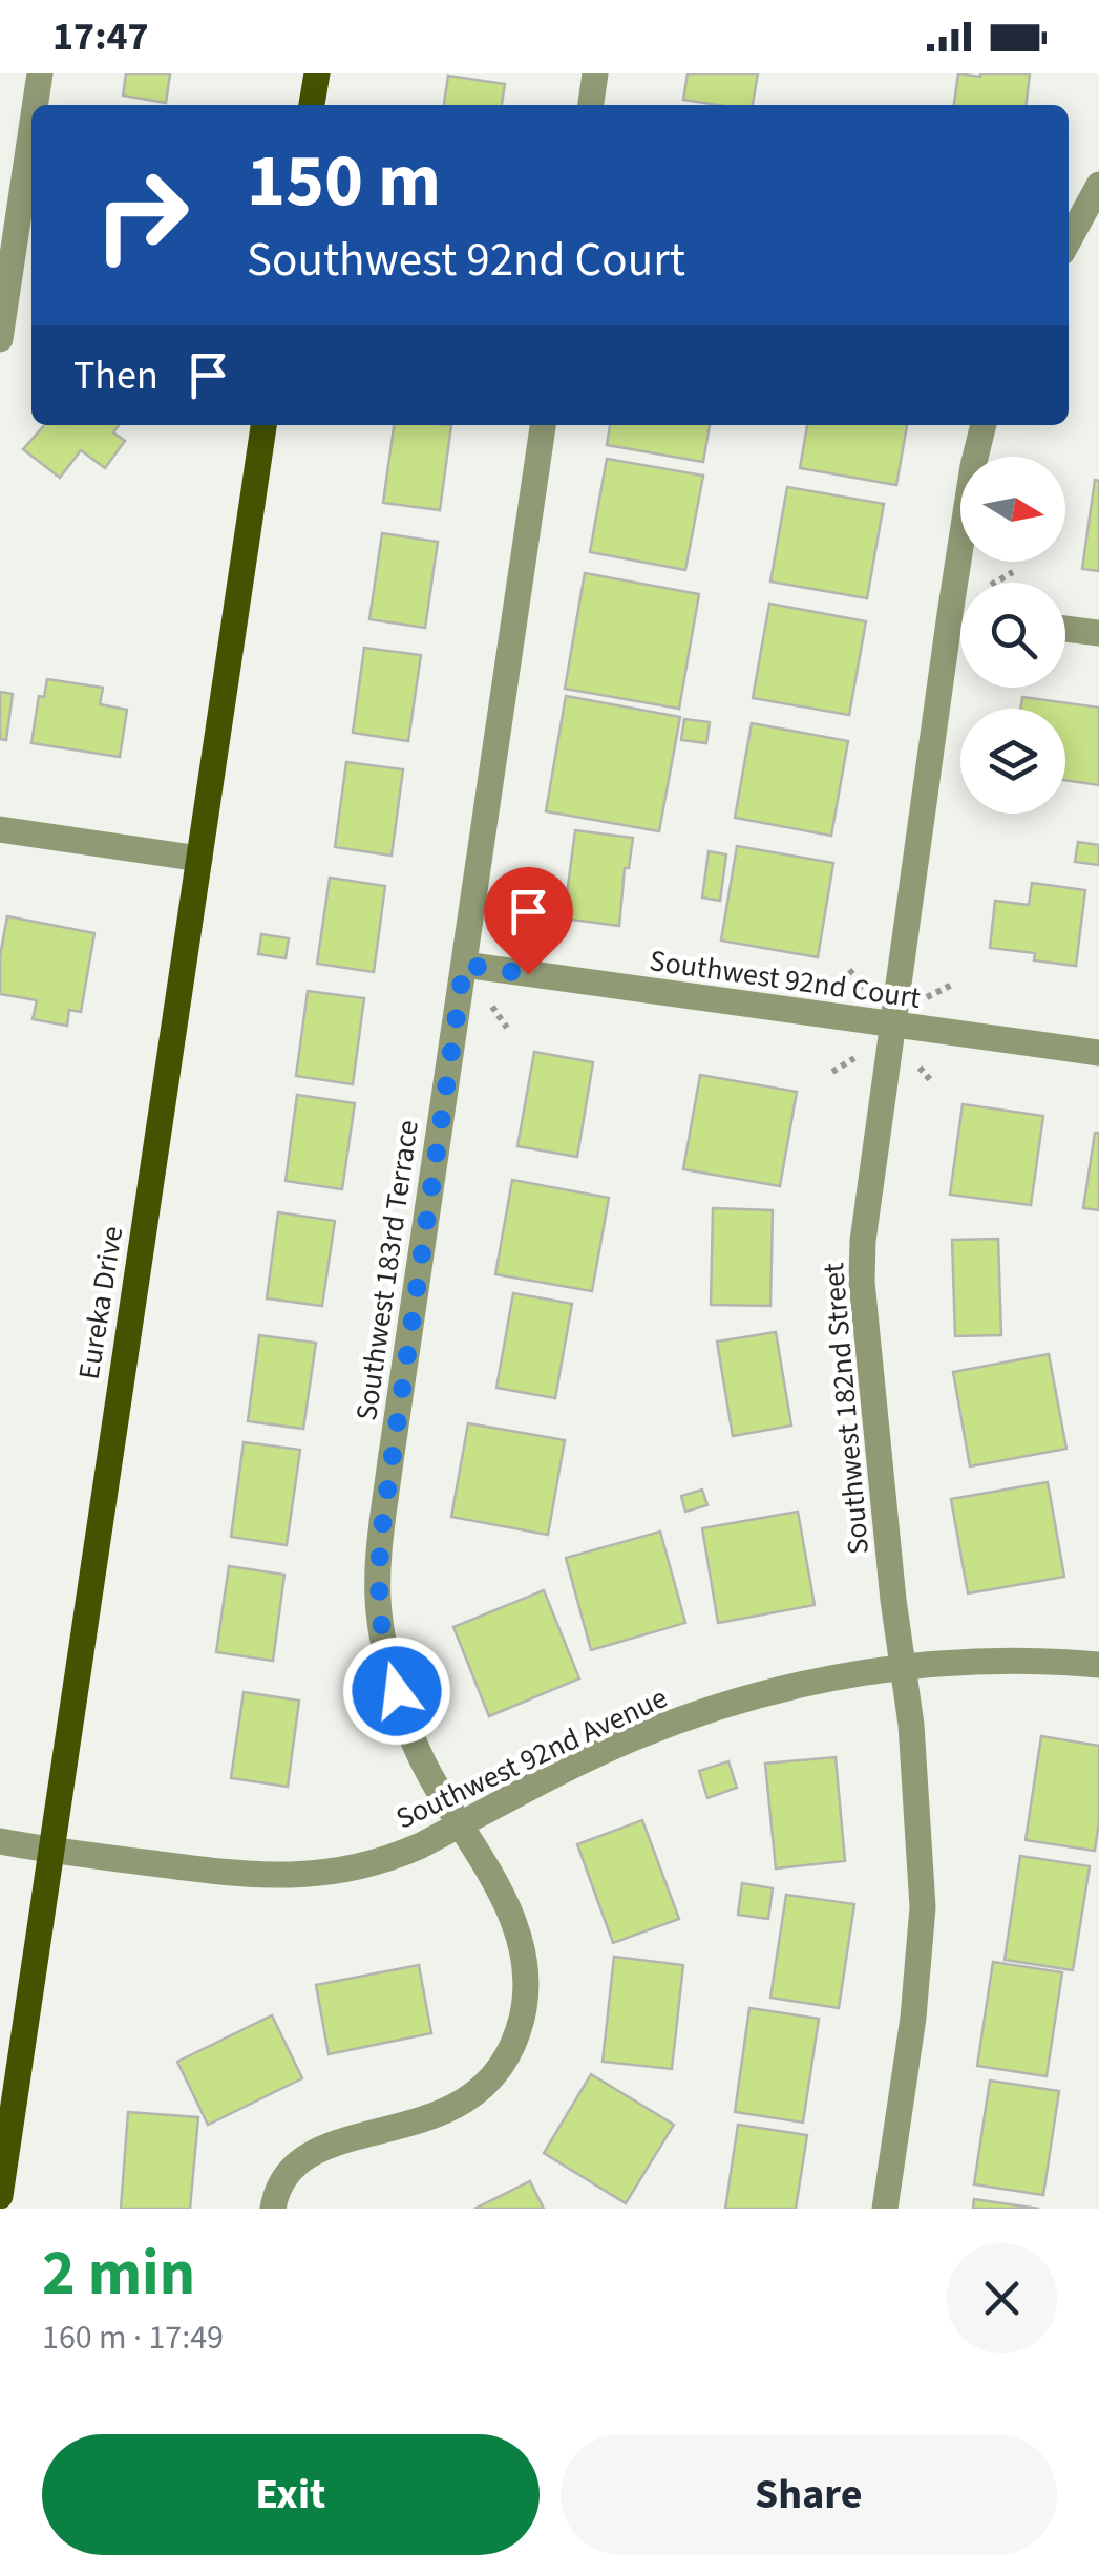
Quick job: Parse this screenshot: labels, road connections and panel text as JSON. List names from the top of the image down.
{
  "streets": {
    "main road": ["Eureka Drive"],
    "street": [
      "Southwest 92nd Court",
      "Southwest 183rd Terrace",
      "Southwest 182nd Street",
      "Southwest 92nd Avenue"
    ]
  },
  "crossings": [
    ["Southwest 92nd Court", "Southwest 183rd Terrace"],
    ["Southwest 92nd Court", "Southwest 182nd Street"],
    ["Southwest 183rd Terrace", "Southwest 92nd Avenue"],
    ["Eureka Drive", "Southwest 92nd Avenue"],
    ["Southwest 182nd Street", "Southwest 92nd Avenue"]
  ],
  "north": "right",
  "page": {
    "status": "17:47",
    "turn": ["150 m", "Southwest 92nd Court"],
    "then": "Then",
    "heading": ["2 min", "160 m · 17:49"],
    "buttons": ["Exit", "Share"]
  }
}
